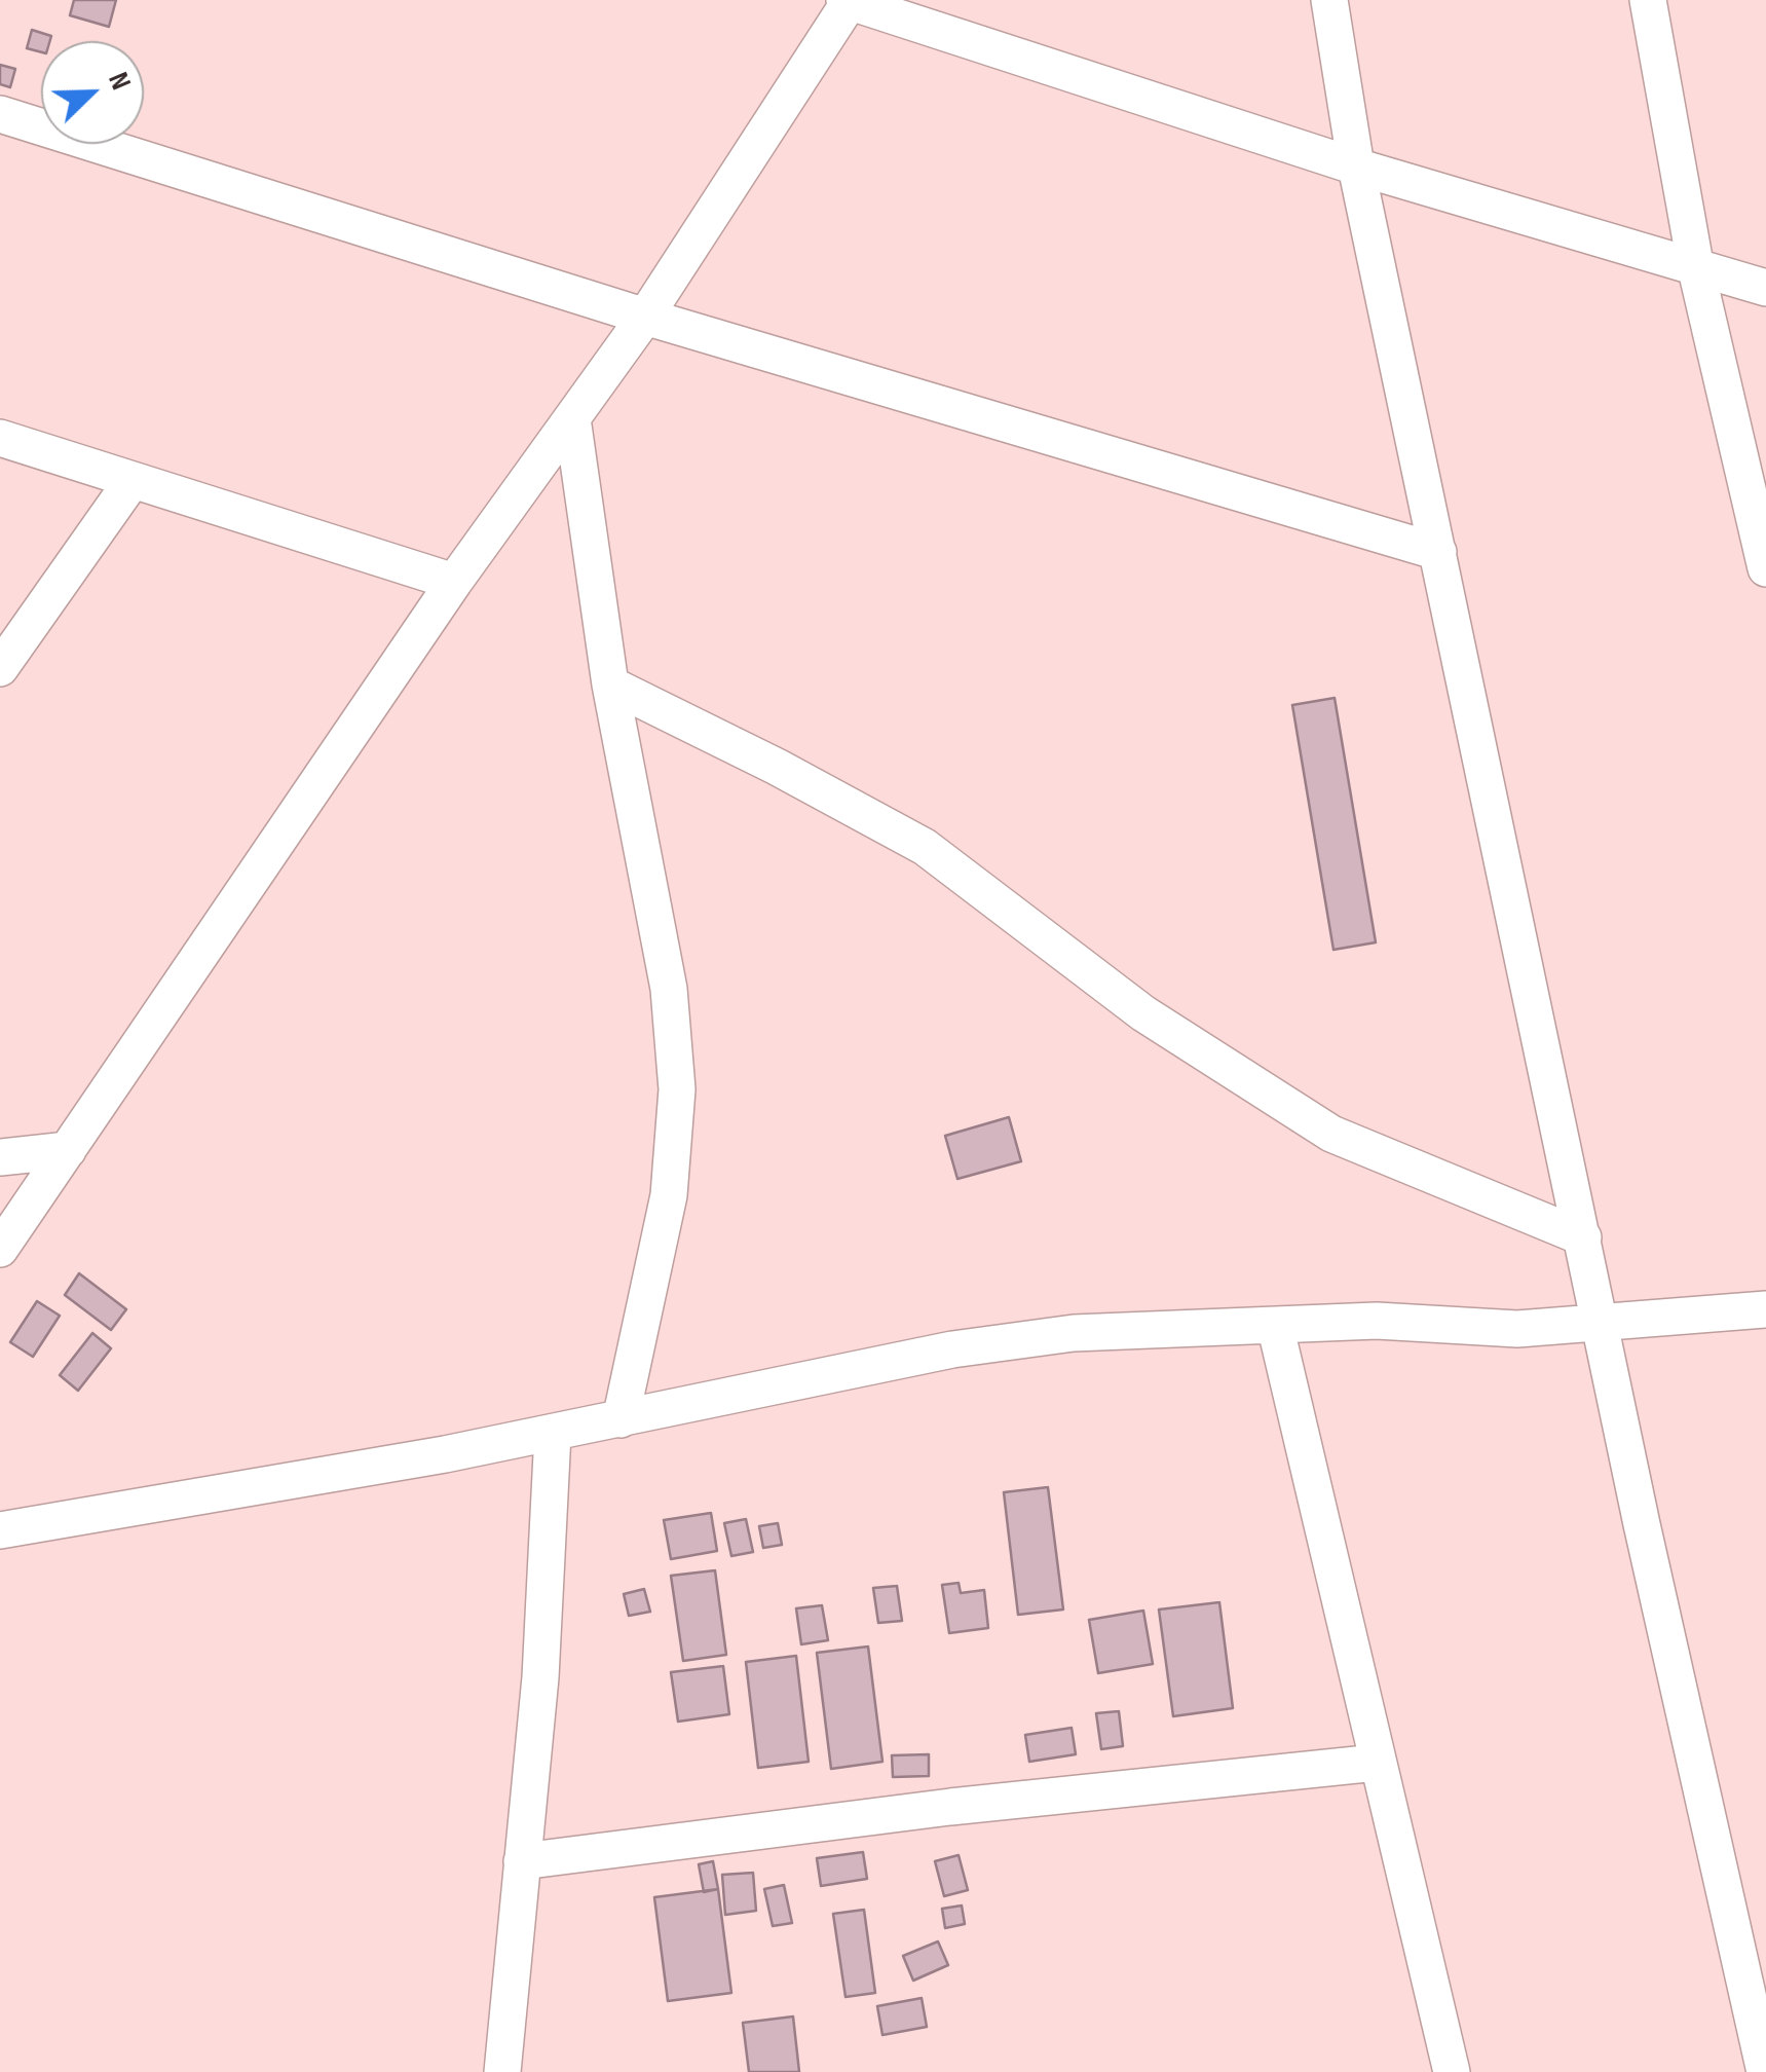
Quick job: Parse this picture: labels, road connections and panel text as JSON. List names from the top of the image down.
{
  "north": "top right"
}
